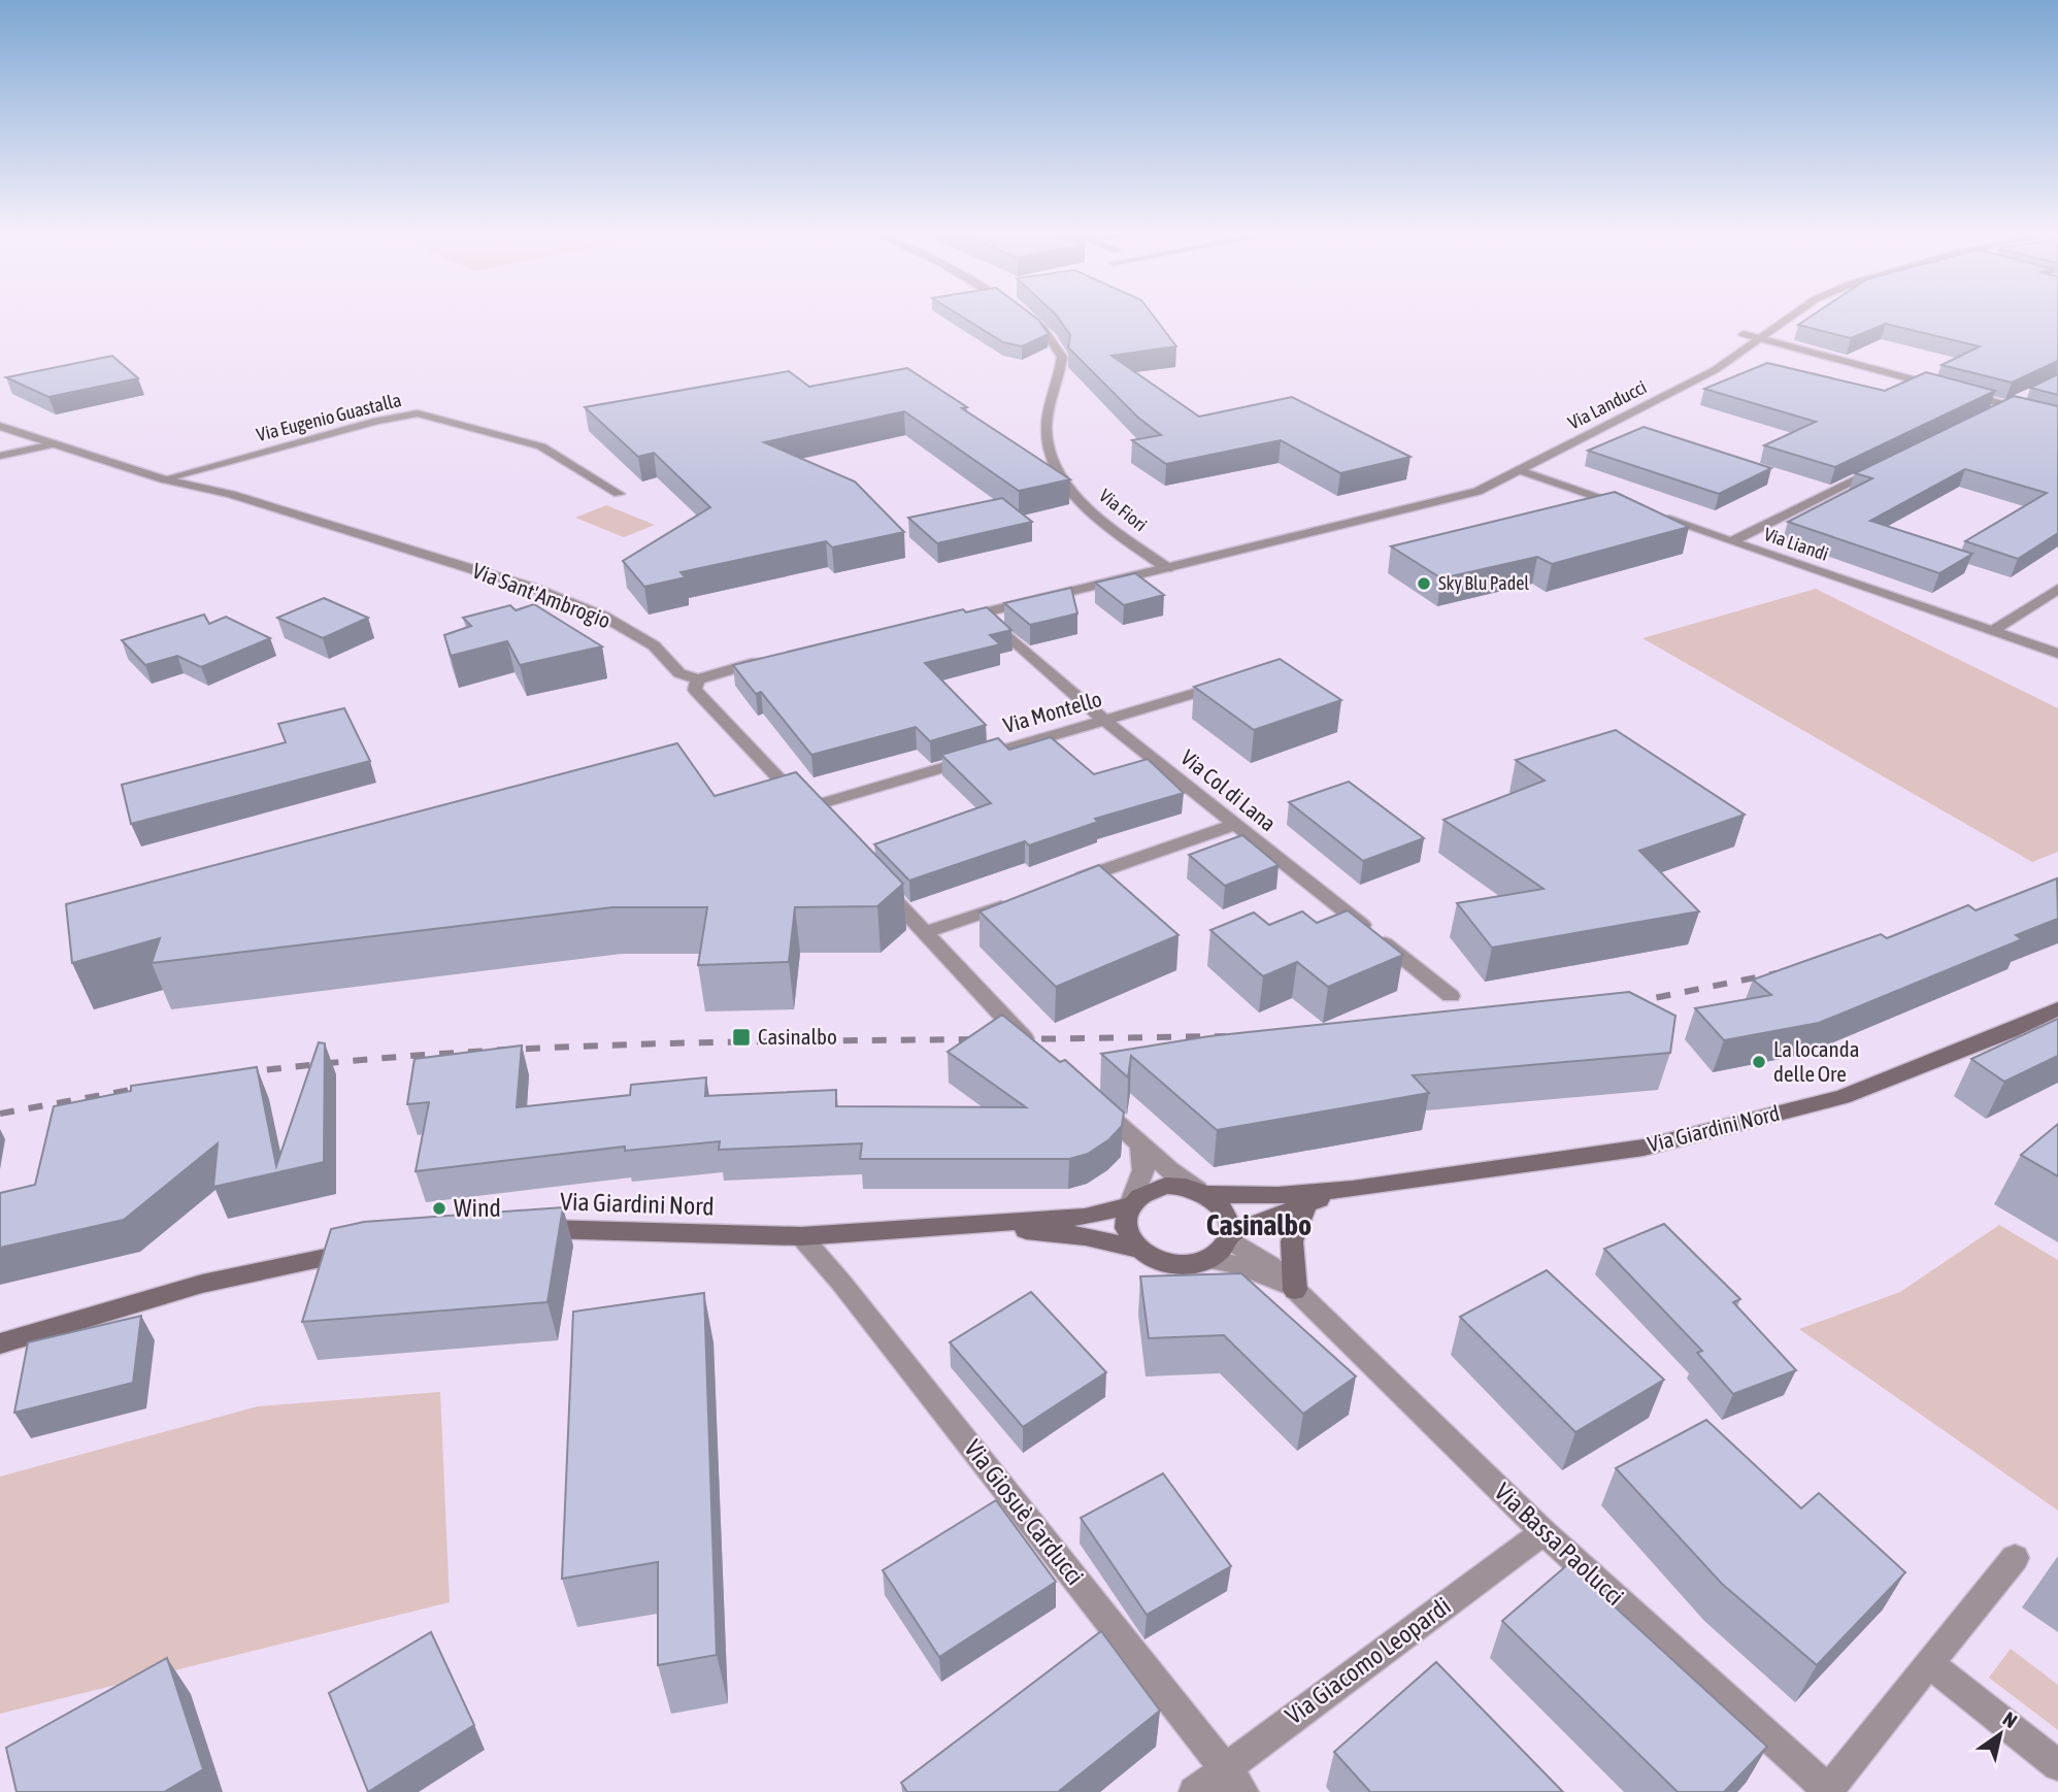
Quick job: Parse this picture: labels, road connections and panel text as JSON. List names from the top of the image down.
{
  "streets": {
    "main road": ["Via Giardini Nord"],
    "street": [
      "Via Landucci",
      "Via Eugenio Guastalla",
      "Via Fiori",
      "Via Liandi",
      "Via Sant'Ambrogio",
      "Via Montello",
      "Via Col di Lana",
      "Via Giosuè Carducci",
      "Via Bassa Paolucci",
      "Via Giacomo Leopardi"
    ]
  },
  "crossings": [
    ["Via Landucci", "Via Fiori"],
    ["Via Landucci", "Via Col di Lana"],
    ["Via Eugenio Guastalla", "Via Sant'Ambrogio"],
    ["Via Sant'Ambrogio", "Via Montello"],
    ["Via Montello", "Via Col di Lana"],
    ["Via Giardini Nord", "Via Giosuè Carducci"],
    ["Via Giardini Nord", "Via Bassa Paolucci"],
    ["Via Giosuè Carducci", "Via Giacomo Leopardi"],
    ["Via Bassa Paolucci", "Via Giacomo Leopardi"]
  ],
  "districts": ["Casinalbo"],
  "places": {
    "other": ["Sky Blu Padel", "La locanda delle Ore", "Wind"],
    "transit": ["Casinalbo"]
  },
  "north": "top right"
}
